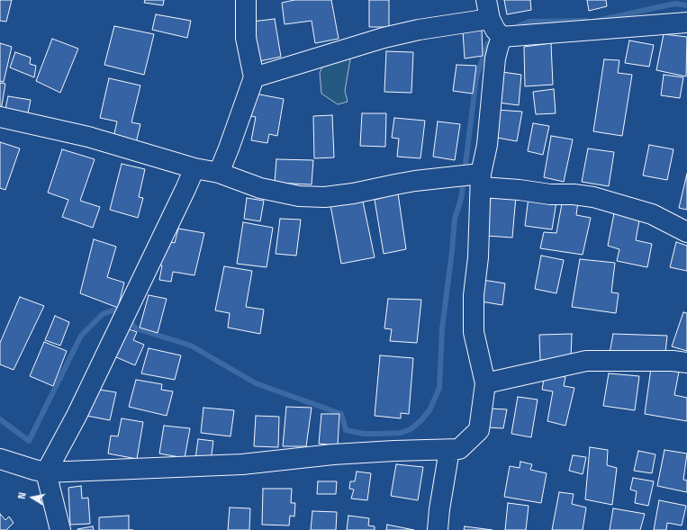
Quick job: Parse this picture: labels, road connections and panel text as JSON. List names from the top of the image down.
{
  "north": "left"
}
